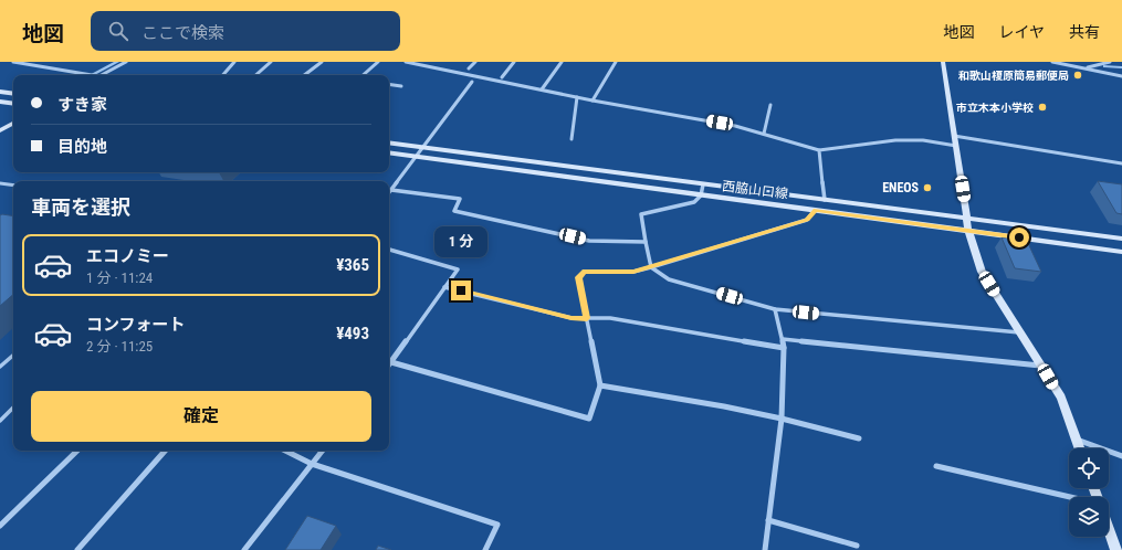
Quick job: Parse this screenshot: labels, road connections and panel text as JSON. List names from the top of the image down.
{
  "streets": {
    "street": ["西脇山口線"]
  },
  "places": ["和歌山榎原簡易郵便局", "市立木本小学校", "ENEOS"],
  "page": {
    "header": "地図",
    "search": "ここで検索",
    "nav": ["地図", "レイヤ", "共有"],
    "banner": ["すき家", "目的地"],
    "heading": "車両を選択",
    "bubble": "1 分",
    "list": [
      {
        "name": "エコノミー",
        "note": "1 分 · 11:24",
        "value": "¥365"
      },
      {
        "name": "コンフォート",
        "note": "2 分 · 11:25",
        "value": "¥493"
      }
    ],
    "buttons": "確定"
  }
}
